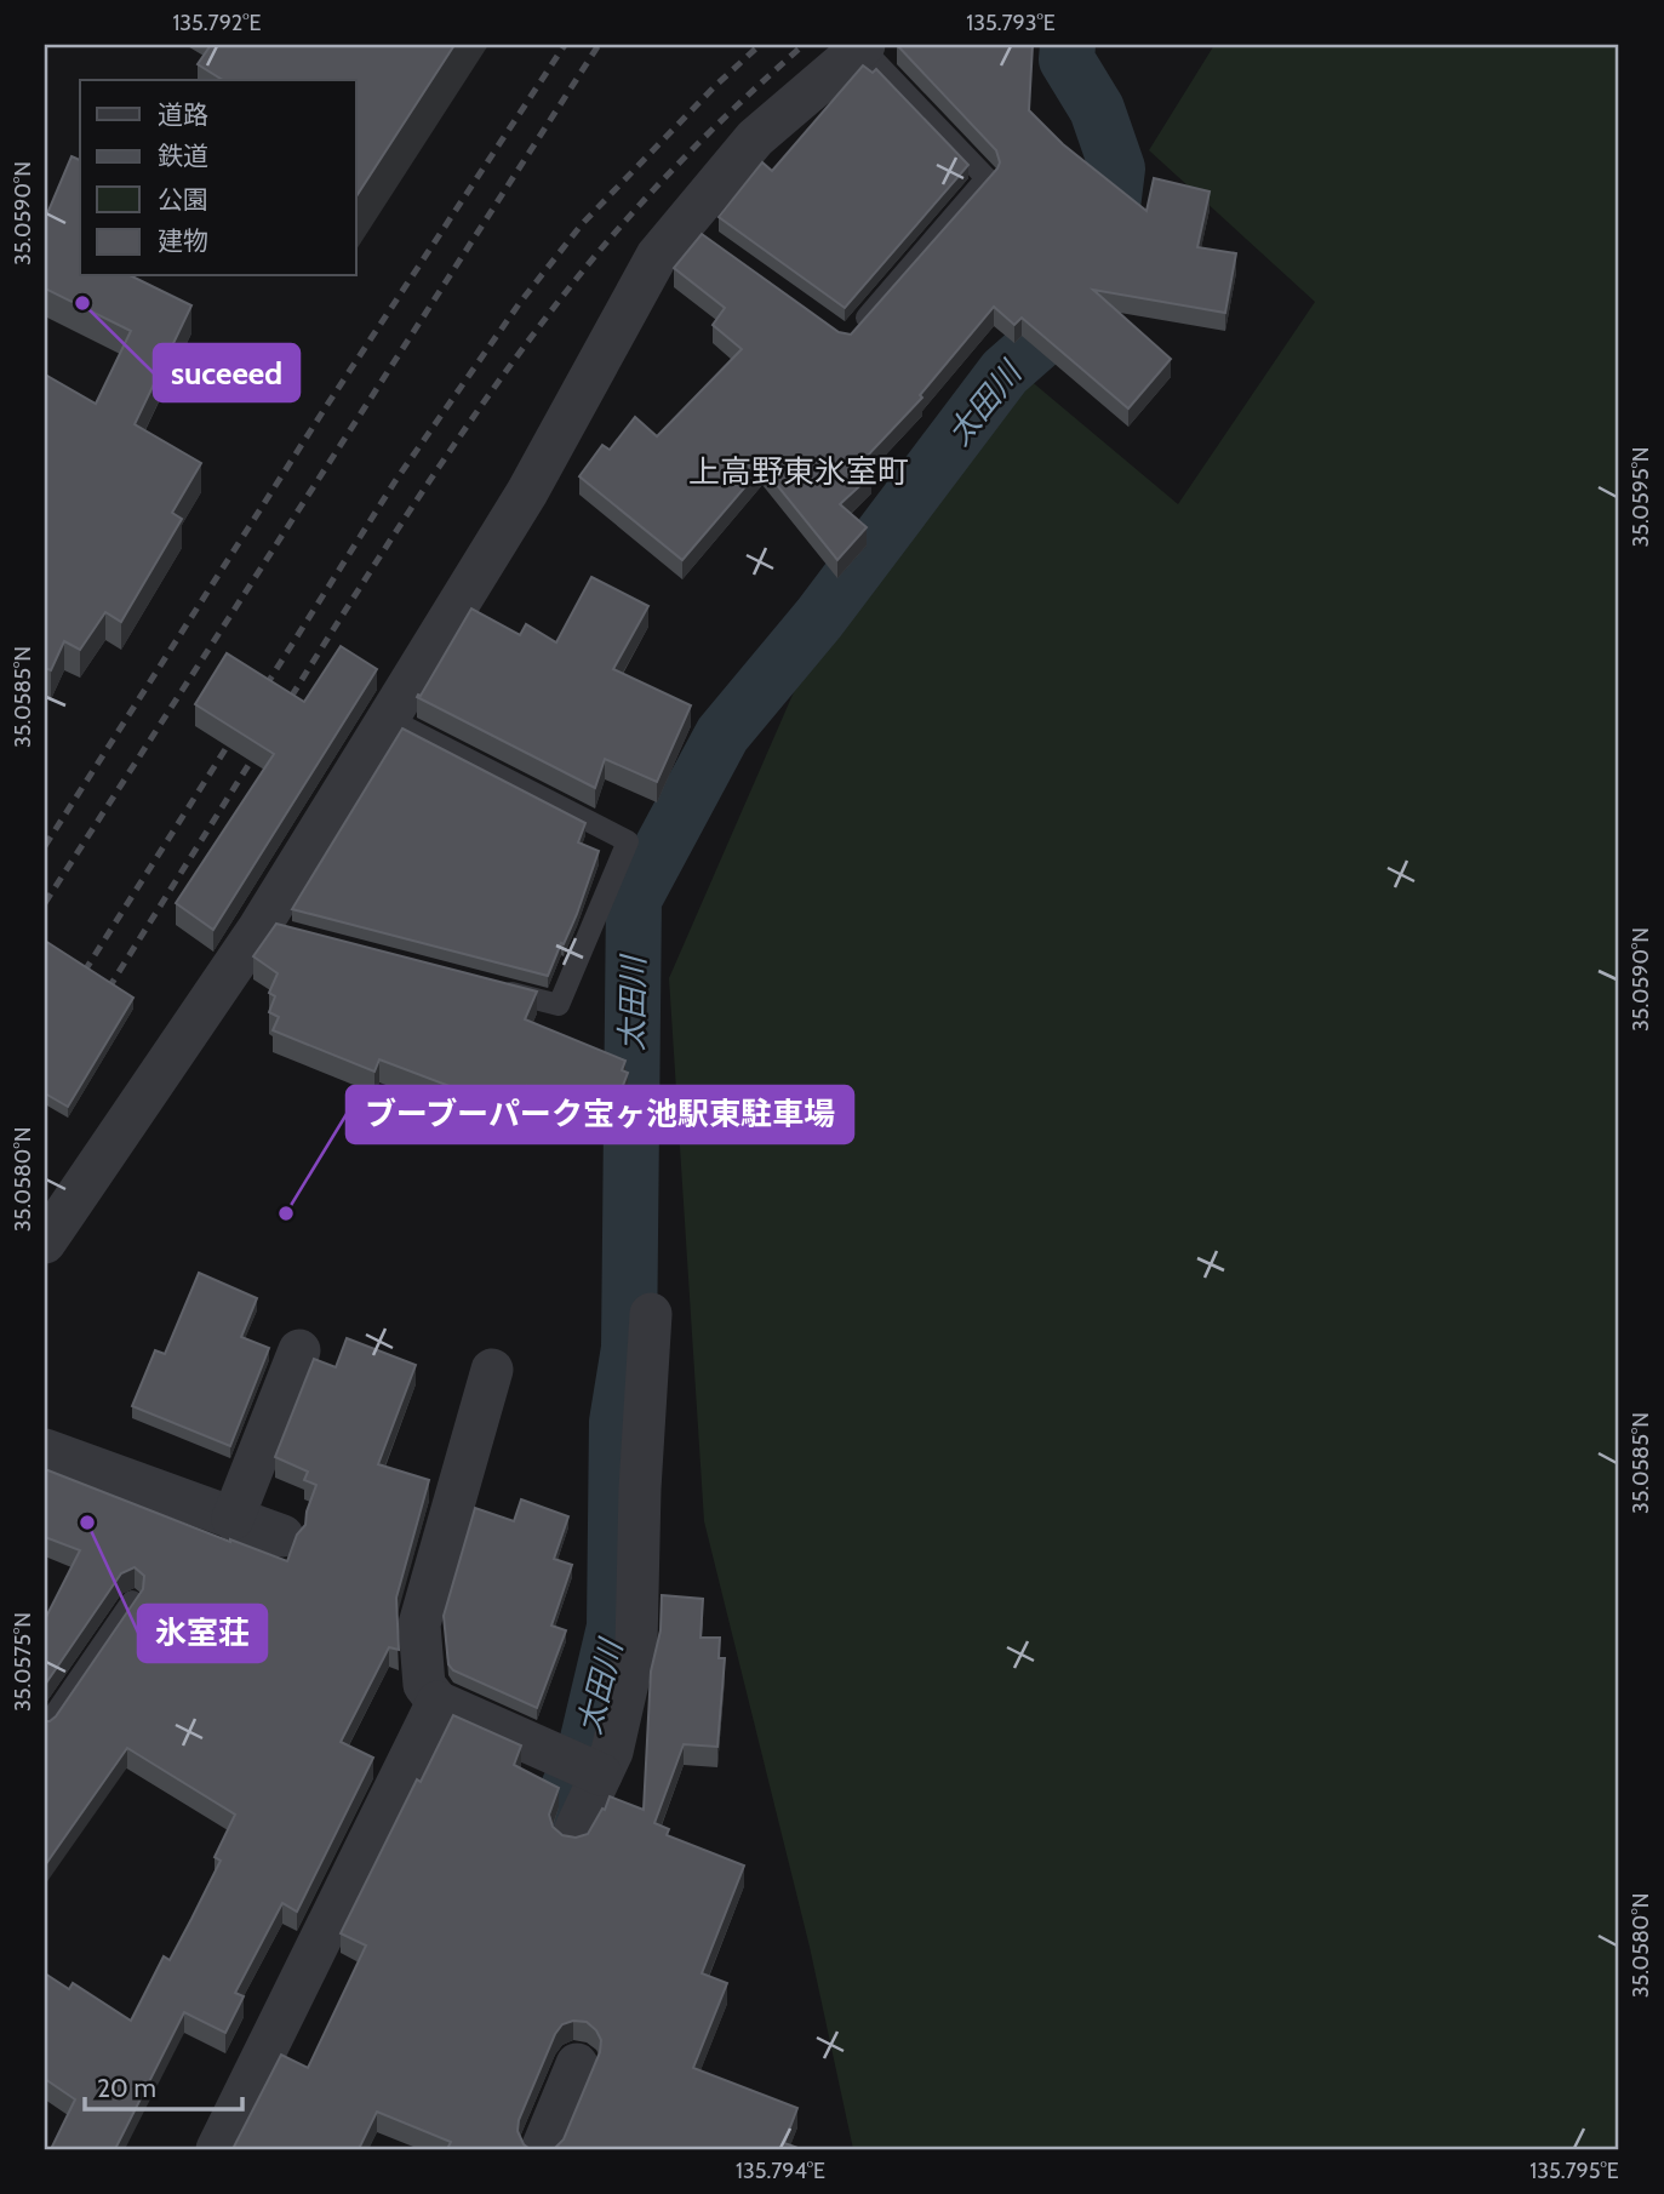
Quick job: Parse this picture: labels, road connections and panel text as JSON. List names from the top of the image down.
{
  "districts": ["上高野東氷室町"],
  "water": ["太田川"],
  "places": ["suceeed", "ブーブーパーク宝ヶ池駅東駐車場", "氷室荘"],
  "legend": [
    "道路",
    "鉄道",
    "公園",
    "建物"
  ],
  "scale_bar": "20 m",
  "coordinates": [
    "135.792°E",
    "135.793°E",
    "35.0590°N",
    "35.0595°N",
    "35.0585°N",
    "35.0580°N",
    "35.0575°N",
    "135.794°E",
    "135.795°E"
  ]
}
